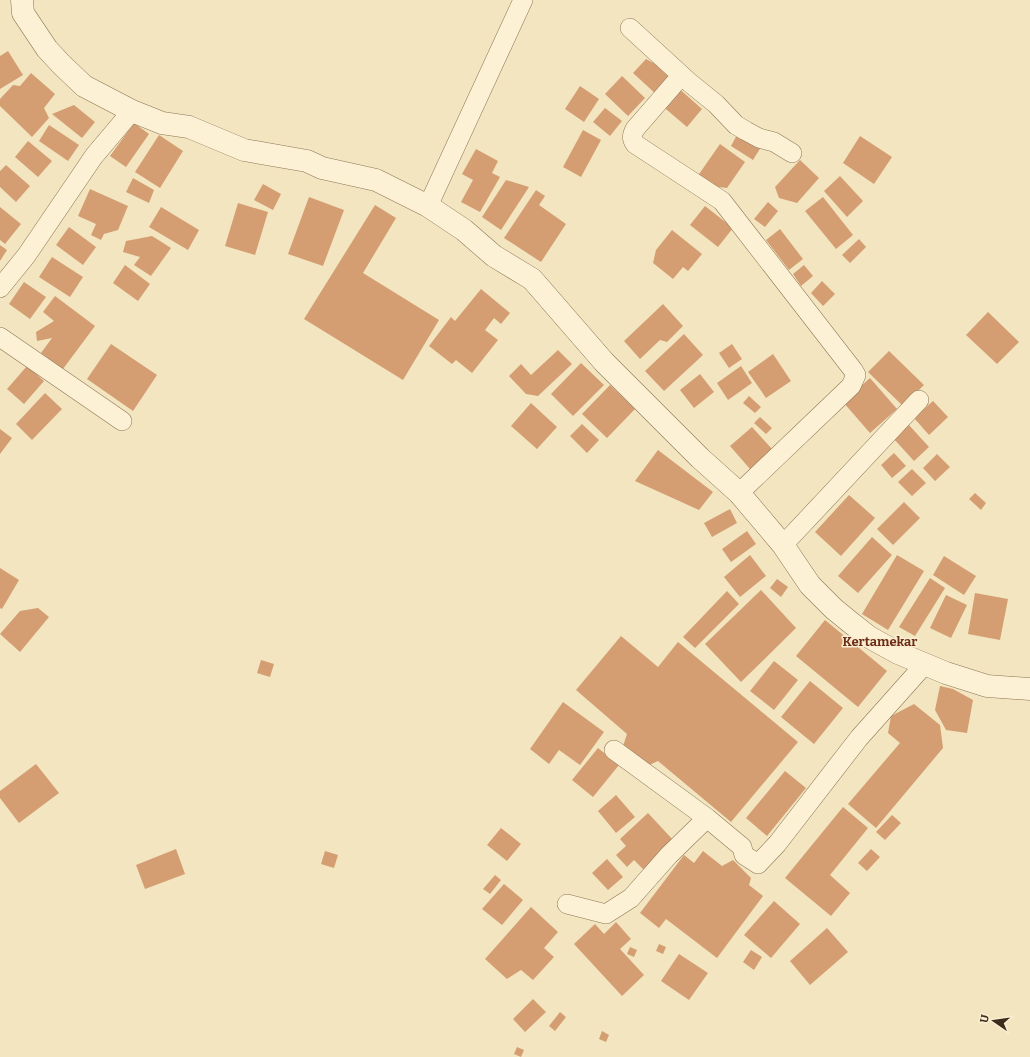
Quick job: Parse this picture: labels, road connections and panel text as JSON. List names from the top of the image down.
{
  "districts": ["Kertamekar"],
  "north": "left"
}
